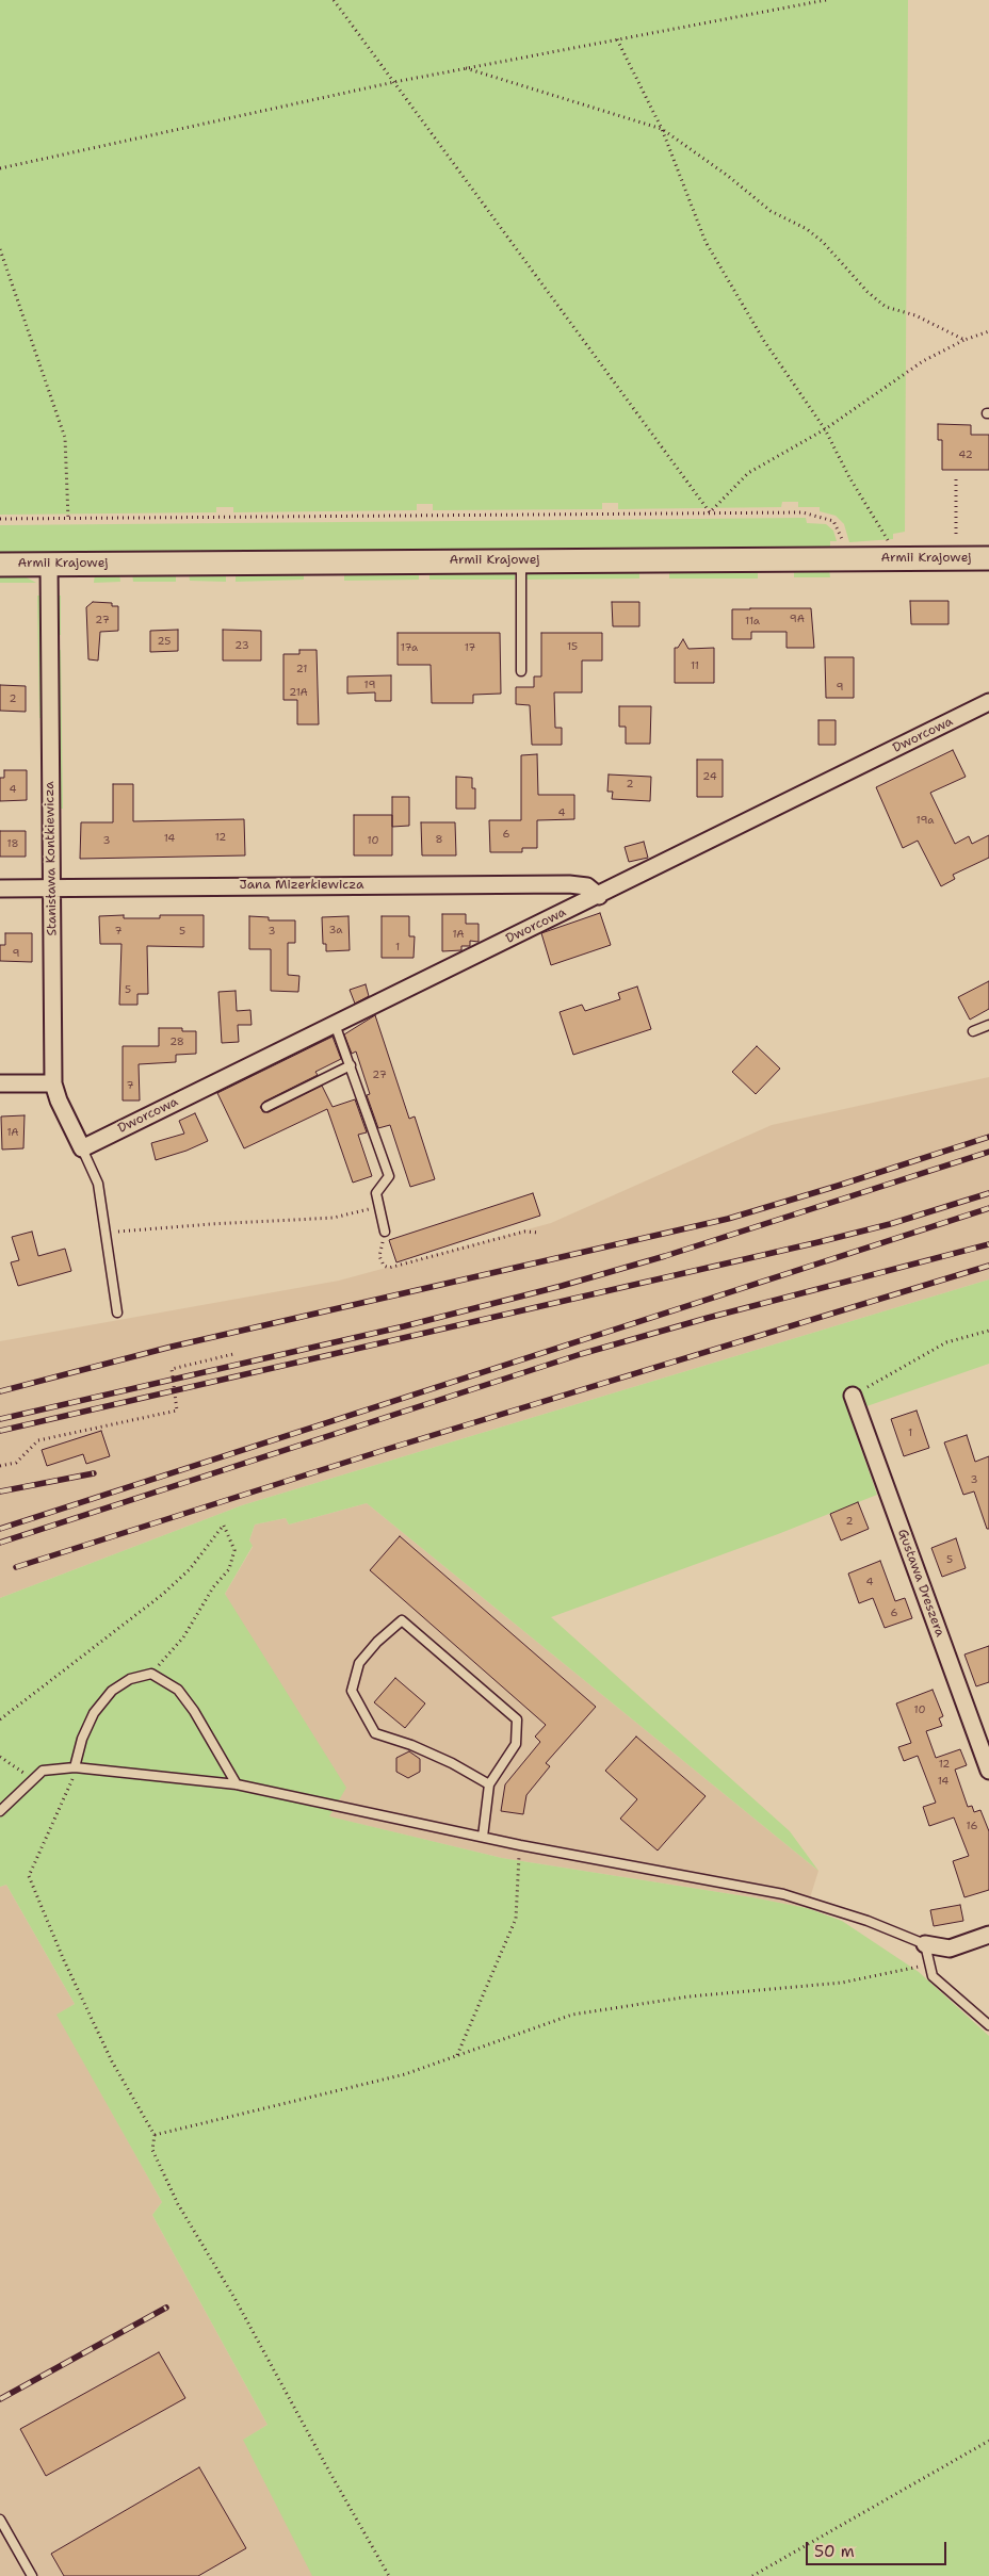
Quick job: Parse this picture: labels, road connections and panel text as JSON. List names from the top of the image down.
{
  "streets": {
    "main road": ["Armii Krajowej"],
    "street": [
      "Dworcowa",
      "Stanisława Kontkiewicza",
      "Jana Mizerkiewicza",
      "Gustawa Dreszera"
    ]
  },
  "crossings": [
    ["Armii Krajowej", "Stanisława Kontkiewicza"],
    ["Dworcowa", "Stanisława Kontkiewicza"],
    ["Dworcowa", "Jana Mizerkiewicza"],
    ["Stanisława Kontkiewicza", "Jana Mizerkiewicza"]
  ],
  "house_numbers": [
    "42",
    "9A",
    "27",
    "11a",
    "25",
    "23",
    "15",
    "17a",
    "17",
    "11",
    "21",
    "19",
    "9",
    "21A",
    "2",
    "24",
    "2",
    "4",
    "4",
    "19a",
    "6",
    "12",
    "14",
    "8",
    "3",
    "10",
    "18",
    "3a",
    "7",
    "5",
    "3",
    "1A",
    "1",
    "9",
    "5",
    "28",
    "27",
    "7",
    "1A",
    "1",
    "3",
    "2",
    "5",
    "4",
    "6",
    "10",
    "12",
    "14",
    "16"
  ],
  "scale_bar": "50 m"
}
